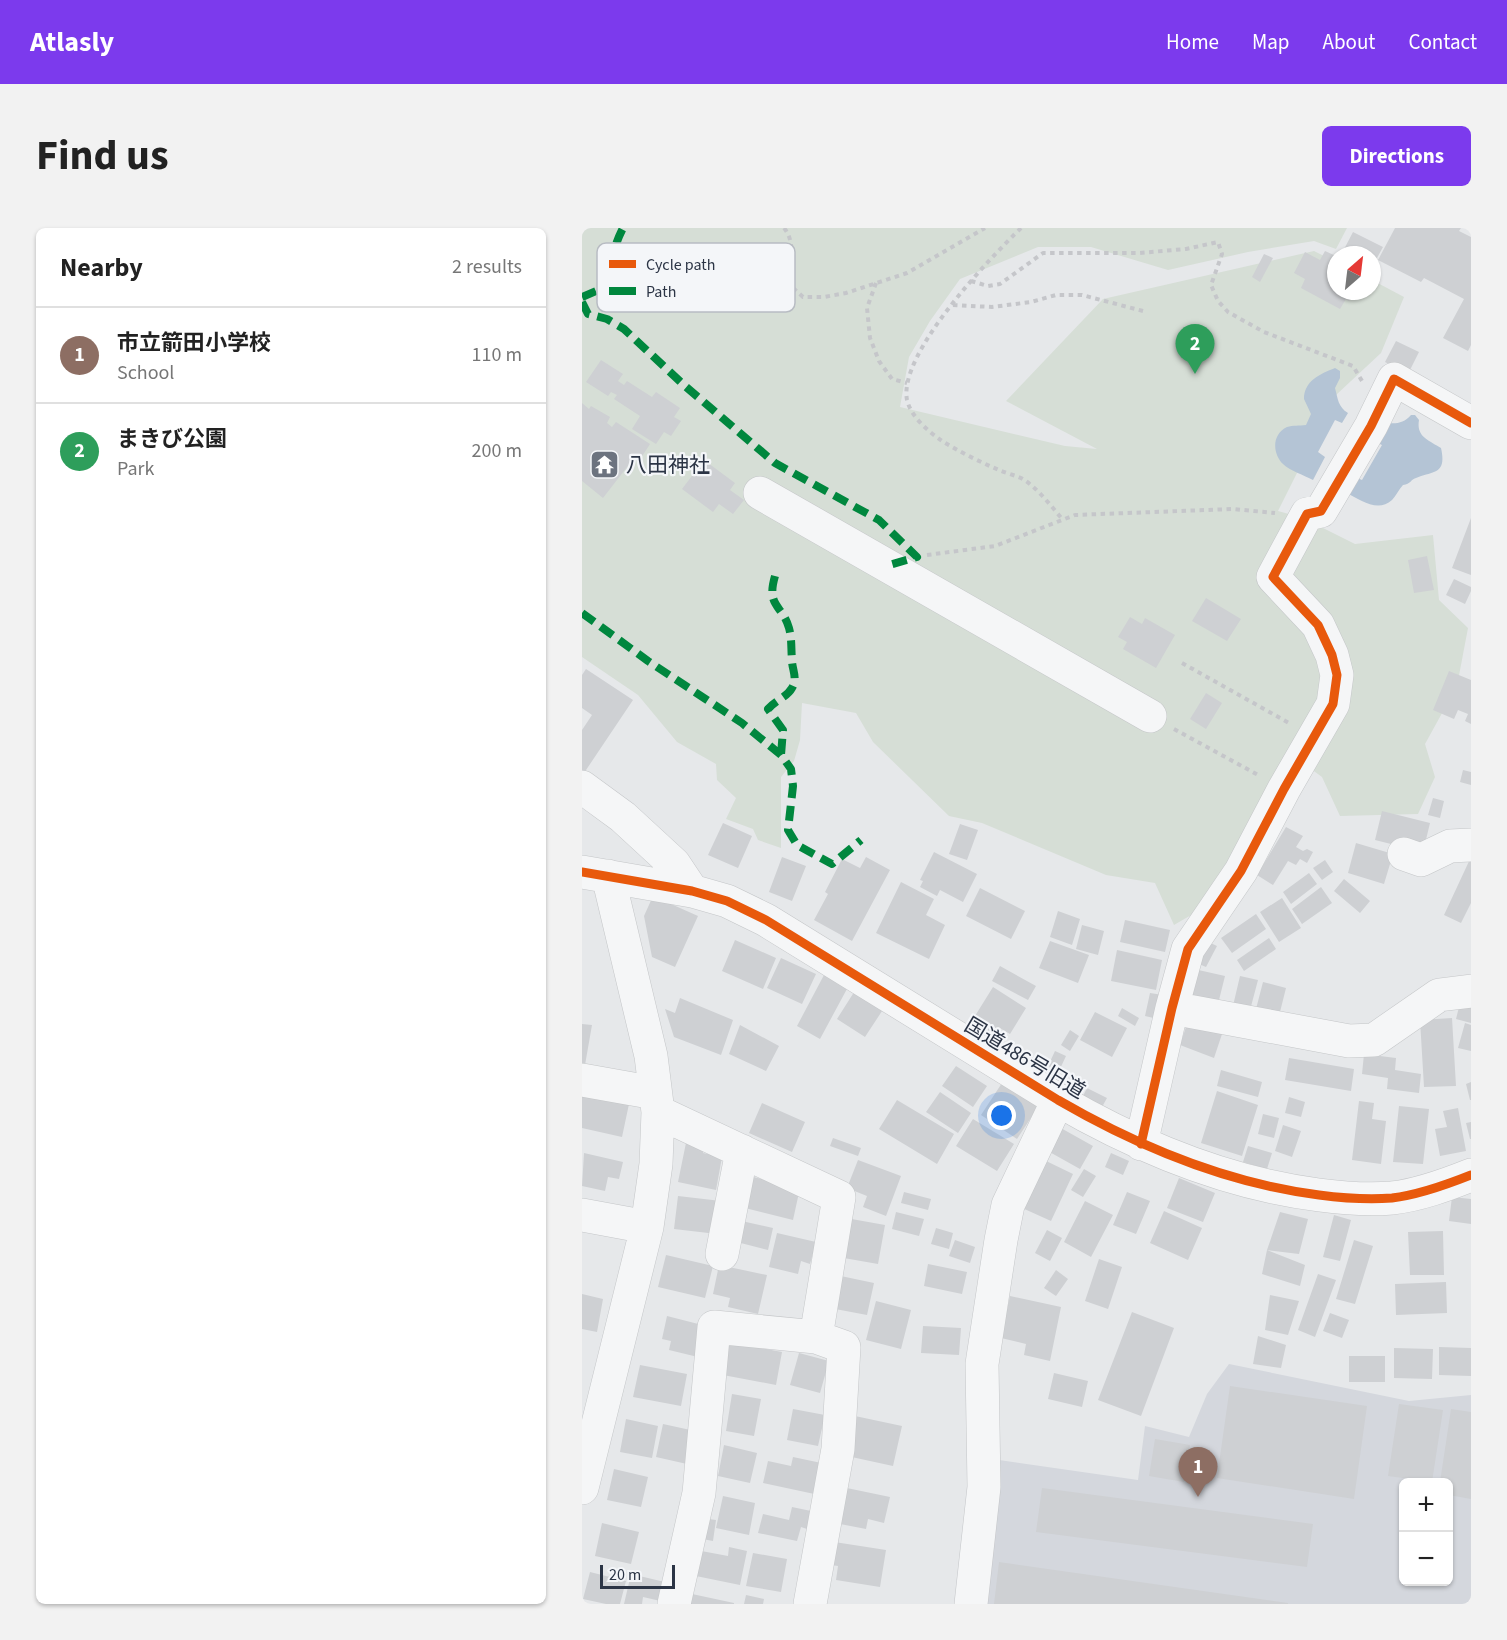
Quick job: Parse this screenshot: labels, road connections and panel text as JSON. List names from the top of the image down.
{
  "streets": {
    "street": ["国道486号旧道"]
  },
  "places": {
    "temple": ["八田神社"]
  },
  "legend": ["Cycle path", "Path"],
  "scale_bar": "20 m",
  "north": "top right",
  "page": {
    "header": "Atlasly",
    "nav": [
      "Home",
      "Map",
      "About",
      "Contact"
    ],
    "title": "Find us",
    "buttons": "Directions",
    "heading": ["Nearby", "2 results"],
    "list": [
      {
        "mark": "1",
        "name": "市立箭田小学校",
        "note": "School",
        "value": "110 m"
      },
      {
        "mark": "2",
        "name": "まきび公園",
        "note": "Park",
        "value": "200 m"
      }
    ],
    "pins": ["2", "1"],
    "map_buttons": ["+", "−"],
    "scale": "20 m"
  }
}
